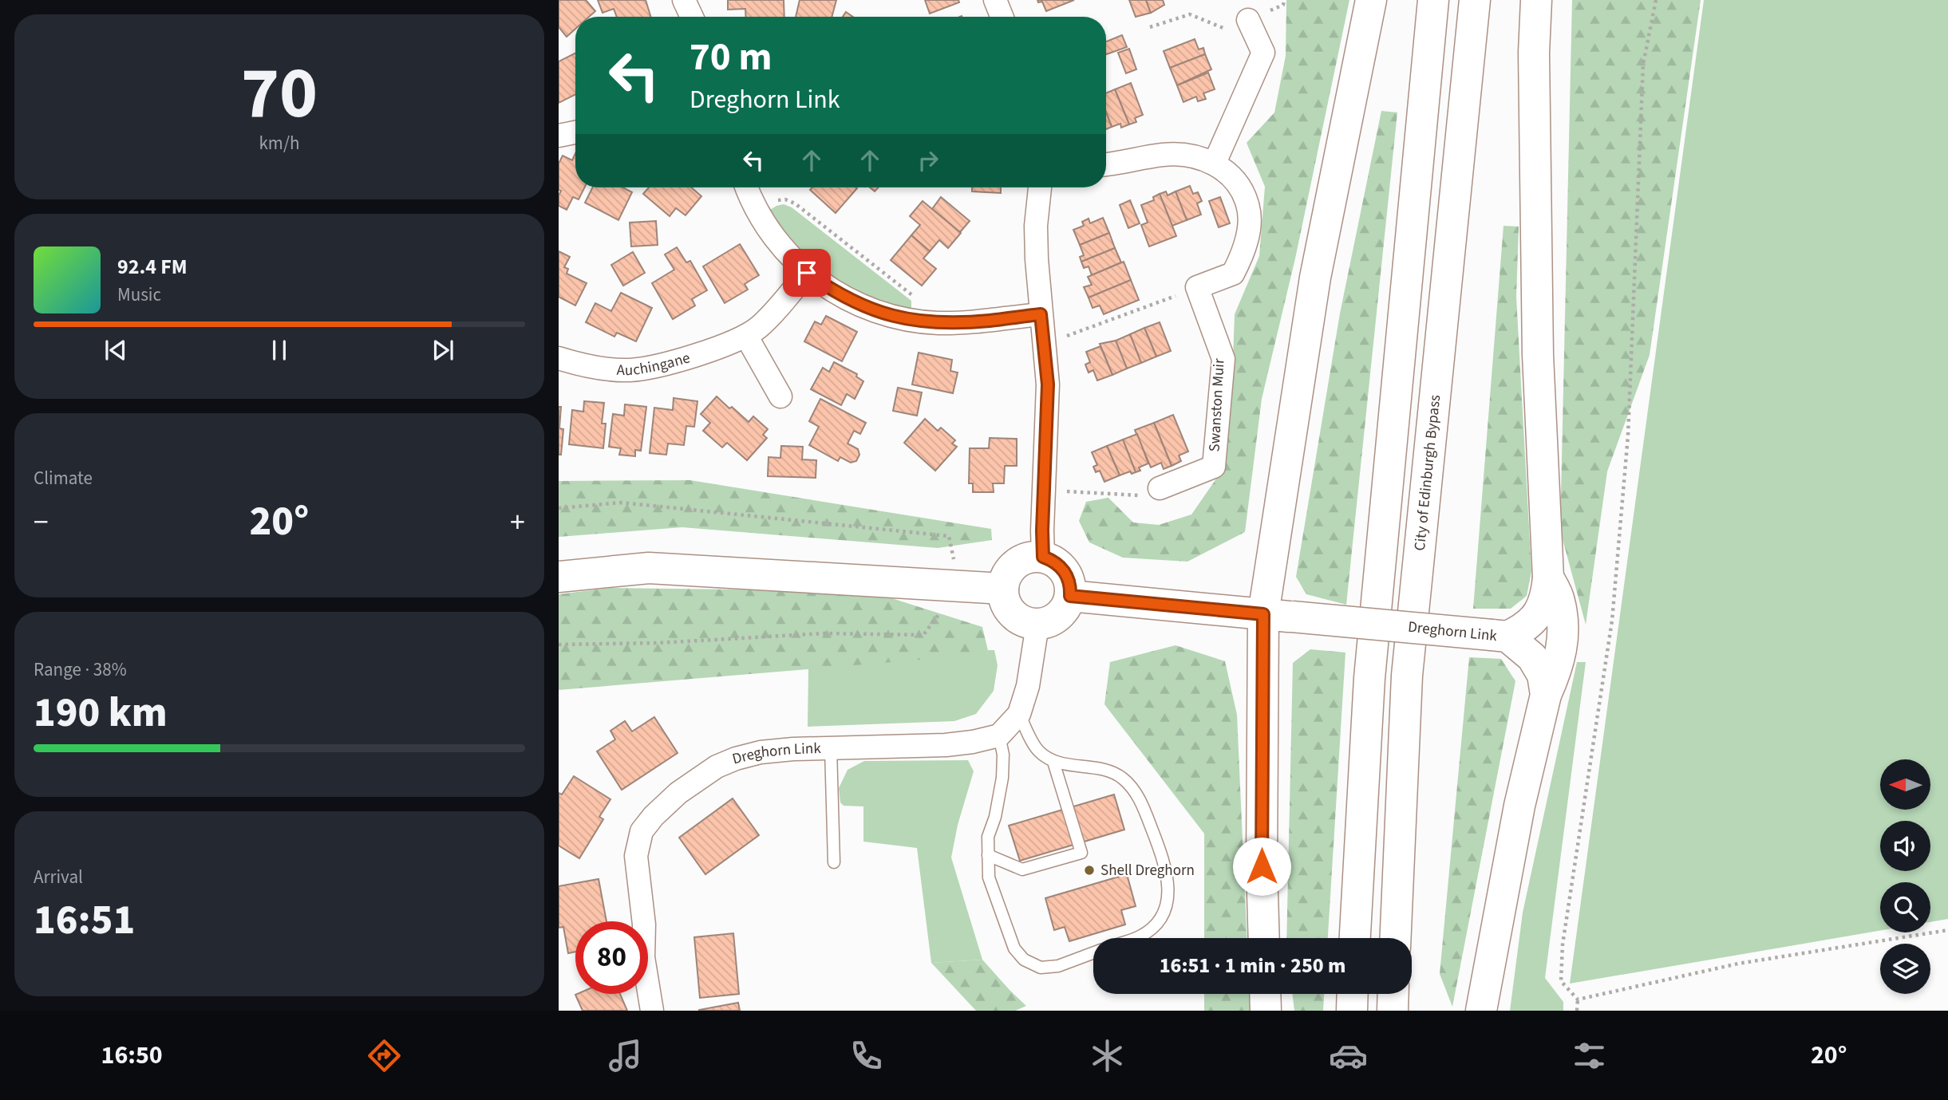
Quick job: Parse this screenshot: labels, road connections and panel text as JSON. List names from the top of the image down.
{
  "streets": {
    "main road": ["City of Edinburgh Bypass", "Dreghorn Link"],
    "street": ["Auchingane", "Swanston Muir"]
  },
  "places": ["Shell Dreghorn"],
  "north": "left",
  "page": {
    "tile": [
      ["70", "km/h"],
      "Climate",
      ["Range · 38%", "190 km"],
      ["Arrival", "16:51"]
    ],
    "turn": ["70 m", "Dreghorn Link"],
    "song": ["92.4 FM", "Music"],
    "heat": ["−", "20°", "+"],
    "limit": "80",
    "trip": "16:51 · 1 min · 250 m",
    "tabs": ["16:50", "20°"]
  }
}
